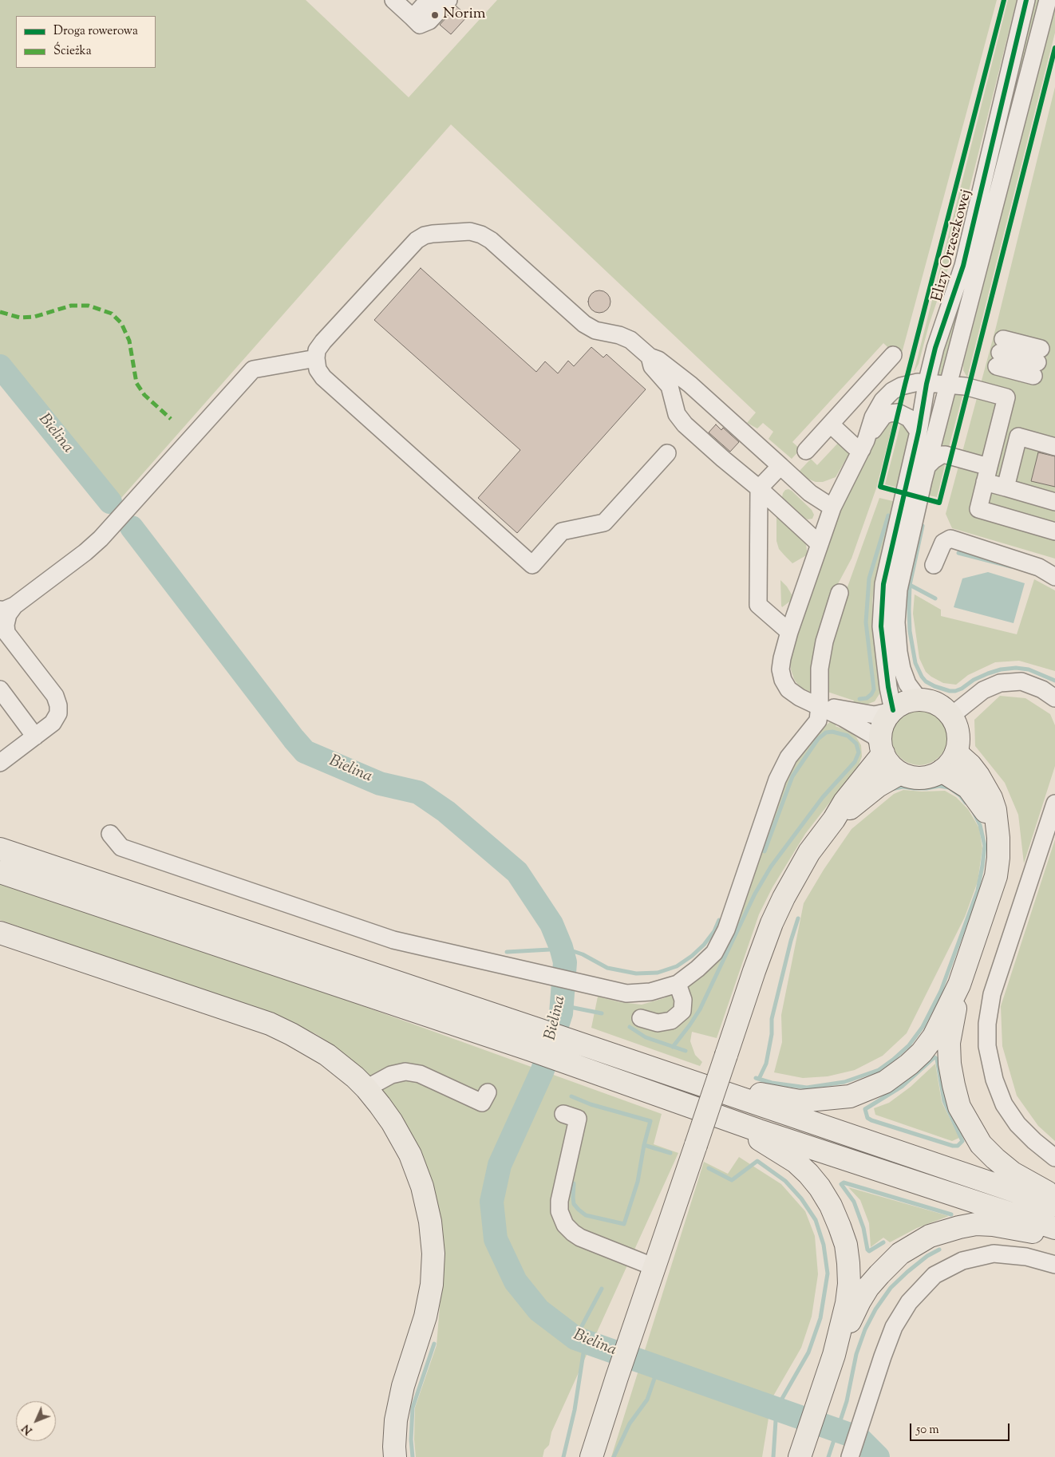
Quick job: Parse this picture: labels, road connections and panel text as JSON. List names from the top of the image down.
{
  "streets": {
    "street": ["Elizy Orzeszkowej"]
  },
  "water": ["Bielina"],
  "places": ["Norim"],
  "legend": ["Droga rowerowa", "Ścieżka"],
  "scale_bar": "50 m",
  "north": "bottom left"
}
